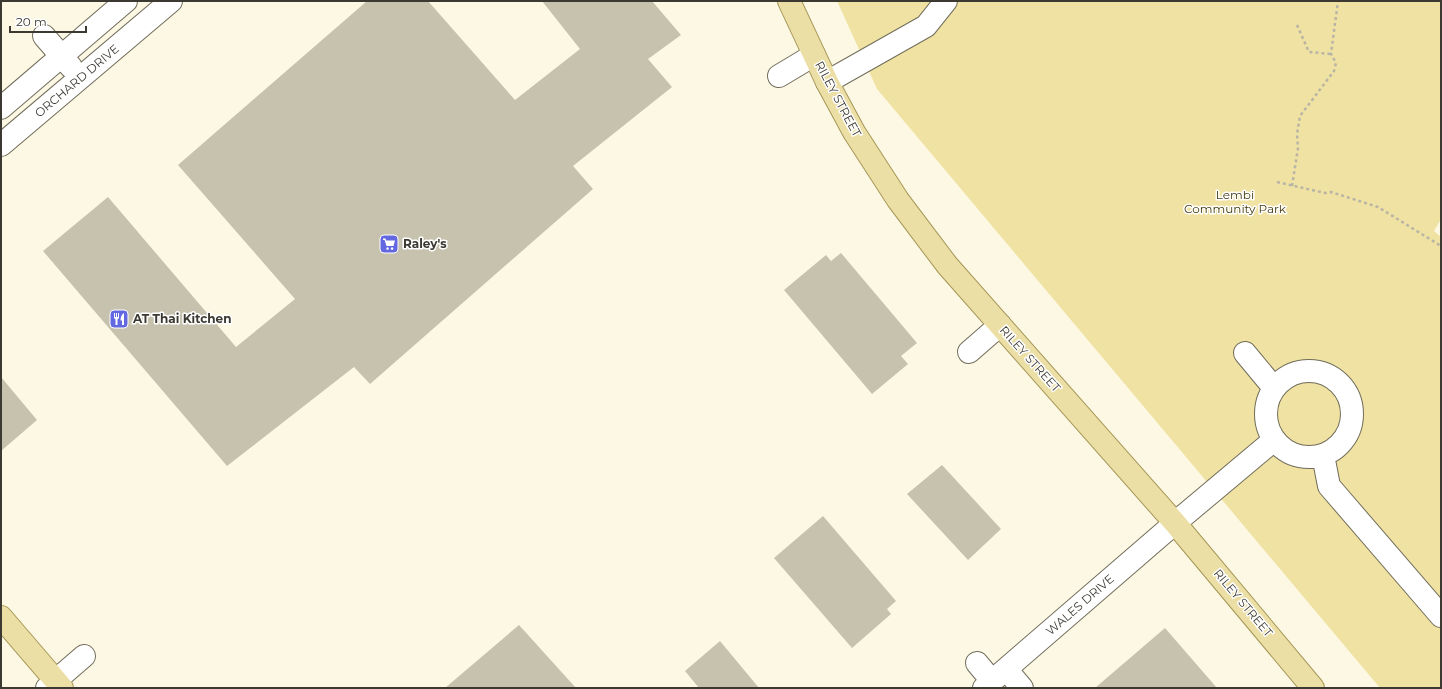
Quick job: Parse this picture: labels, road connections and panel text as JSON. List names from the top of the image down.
{
  "streets": {
    "main road": ["RILEY STREET"],
    "street": ["ORCHARD DRIVE", "WALES DRIVE"]
  },
  "crossings": [
    ["RILEY STREET", "WALES DRIVE"]
  ],
  "parks": ["Lembi Community Park"],
  "places": {
    "supermarket": ["Raley's"],
    "restaurant": ["AT Thai Kitchen"]
  },
  "scale_bar": "20 m"
}
